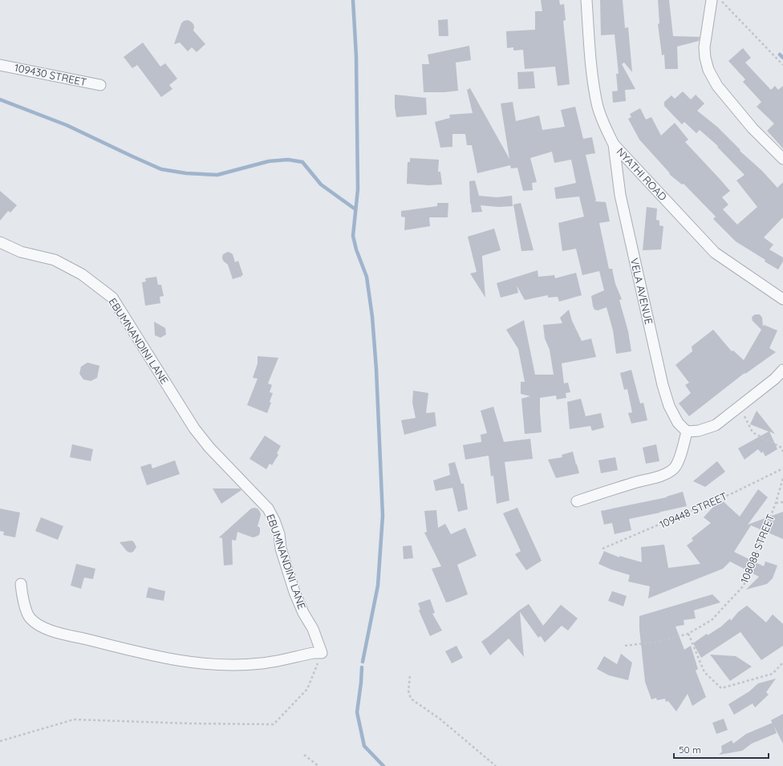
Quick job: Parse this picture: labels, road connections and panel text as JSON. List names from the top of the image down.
{
  "streets": {
    "street": [
      "109430 STREET",
      "NYATHI ROAD",
      "VELA AVENUE",
      "EBUMNANDINI LANE"
    ],
    "path": ["109448 STREET", "108088 STREET"]
  },
  "crossings": [
    ["NYATHI ROAD", "VELA AVENUE"]
  ],
  "scale_bar": "50 m"
}
